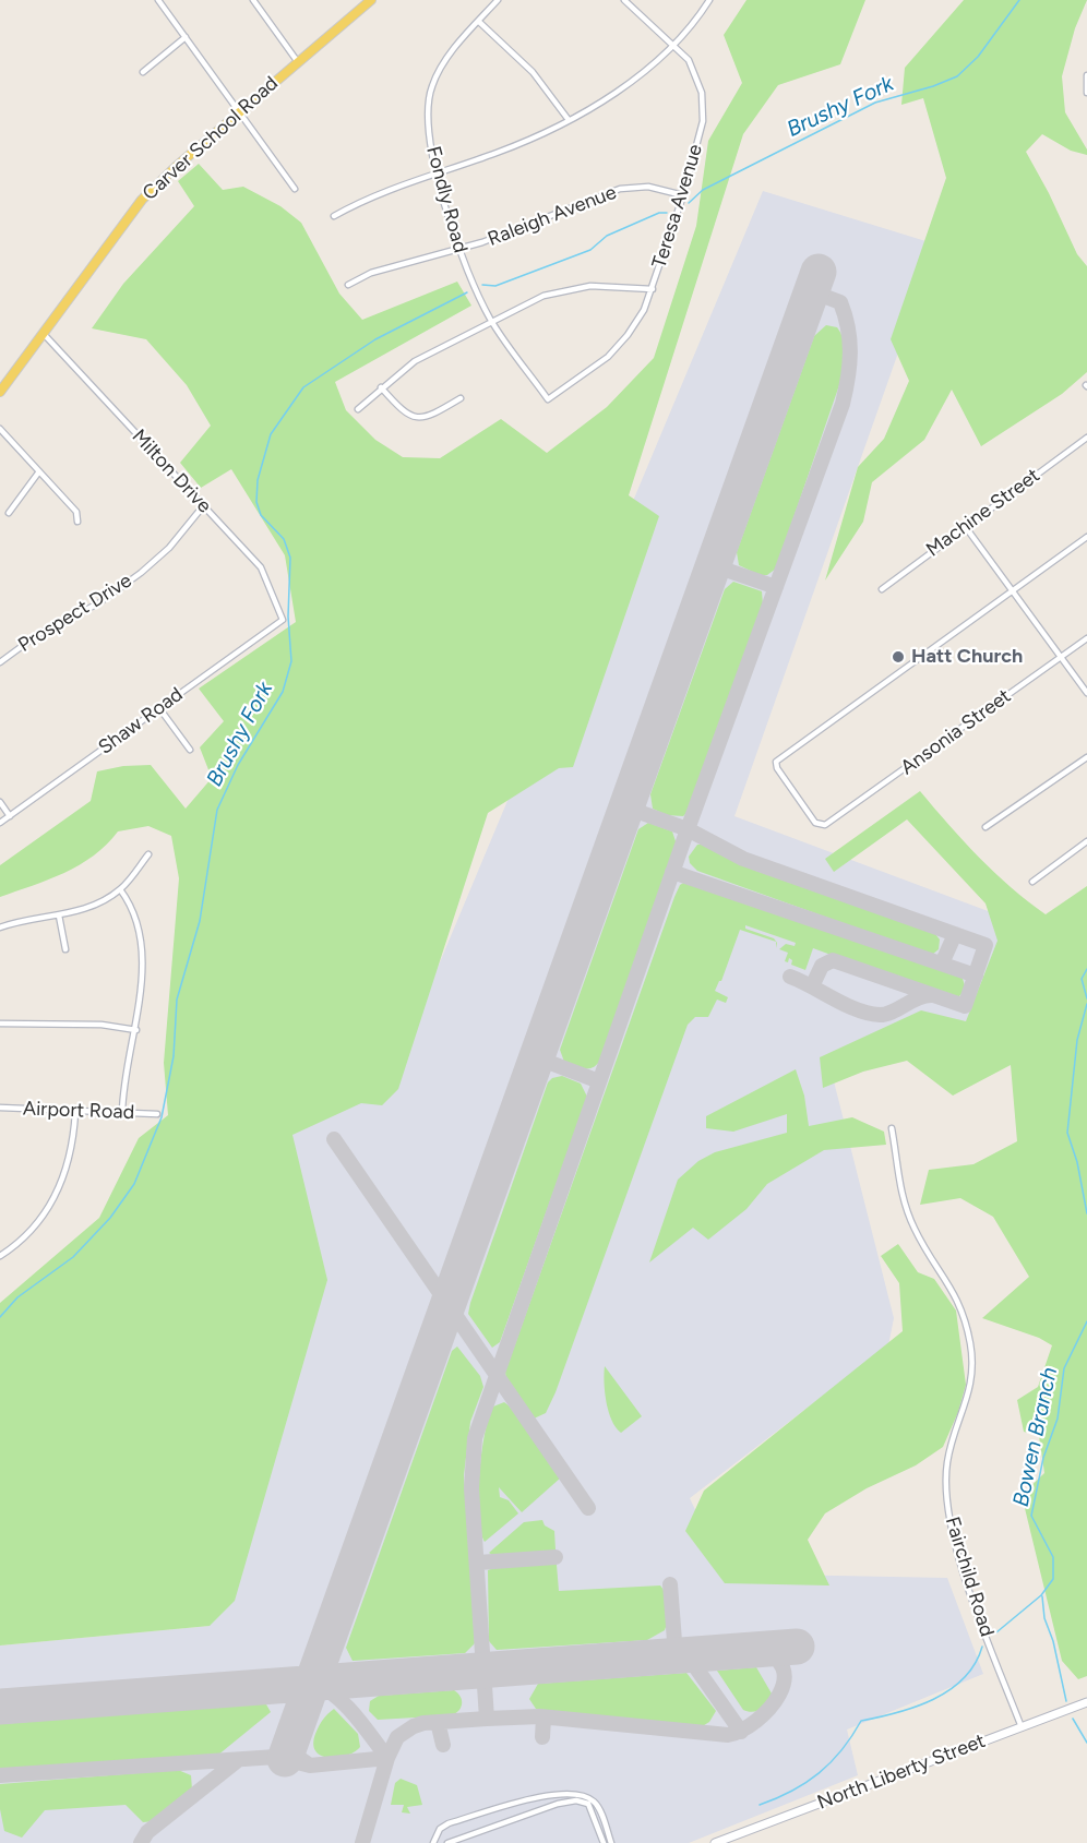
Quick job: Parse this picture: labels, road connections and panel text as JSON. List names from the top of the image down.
{
  "streets": {
    "main road": ["Carver School Road", "North Liberty Street"],
    "street": [
      "Fondly Road",
      "Teresa Avenue",
      "Raleigh Avenue",
      "Milton Drive",
      "Machine Street",
      "Prospect Drive",
      "Shaw Road",
      "Ansonia Street",
      "Airport Road",
      "Fairchild Road"
    ]
  },
  "crossings": [
    ["Carver School Road", "Milton Drive"],
    ["Fondly Road", "Teresa Avenue"],
    ["Fondly Road", "Raleigh Avenue"],
    ["Teresa Avenue", "Raleigh Avenue"],
    ["Milton Drive", "Prospect Drive"],
    ["Milton Drive", "Shaw Road"],
    ["Fairchild Road", "North Liberty Street"]
  ],
  "water": ["Brushy Fork", "Bowen Branch"],
  "places": ["Hatt Church"]
}
